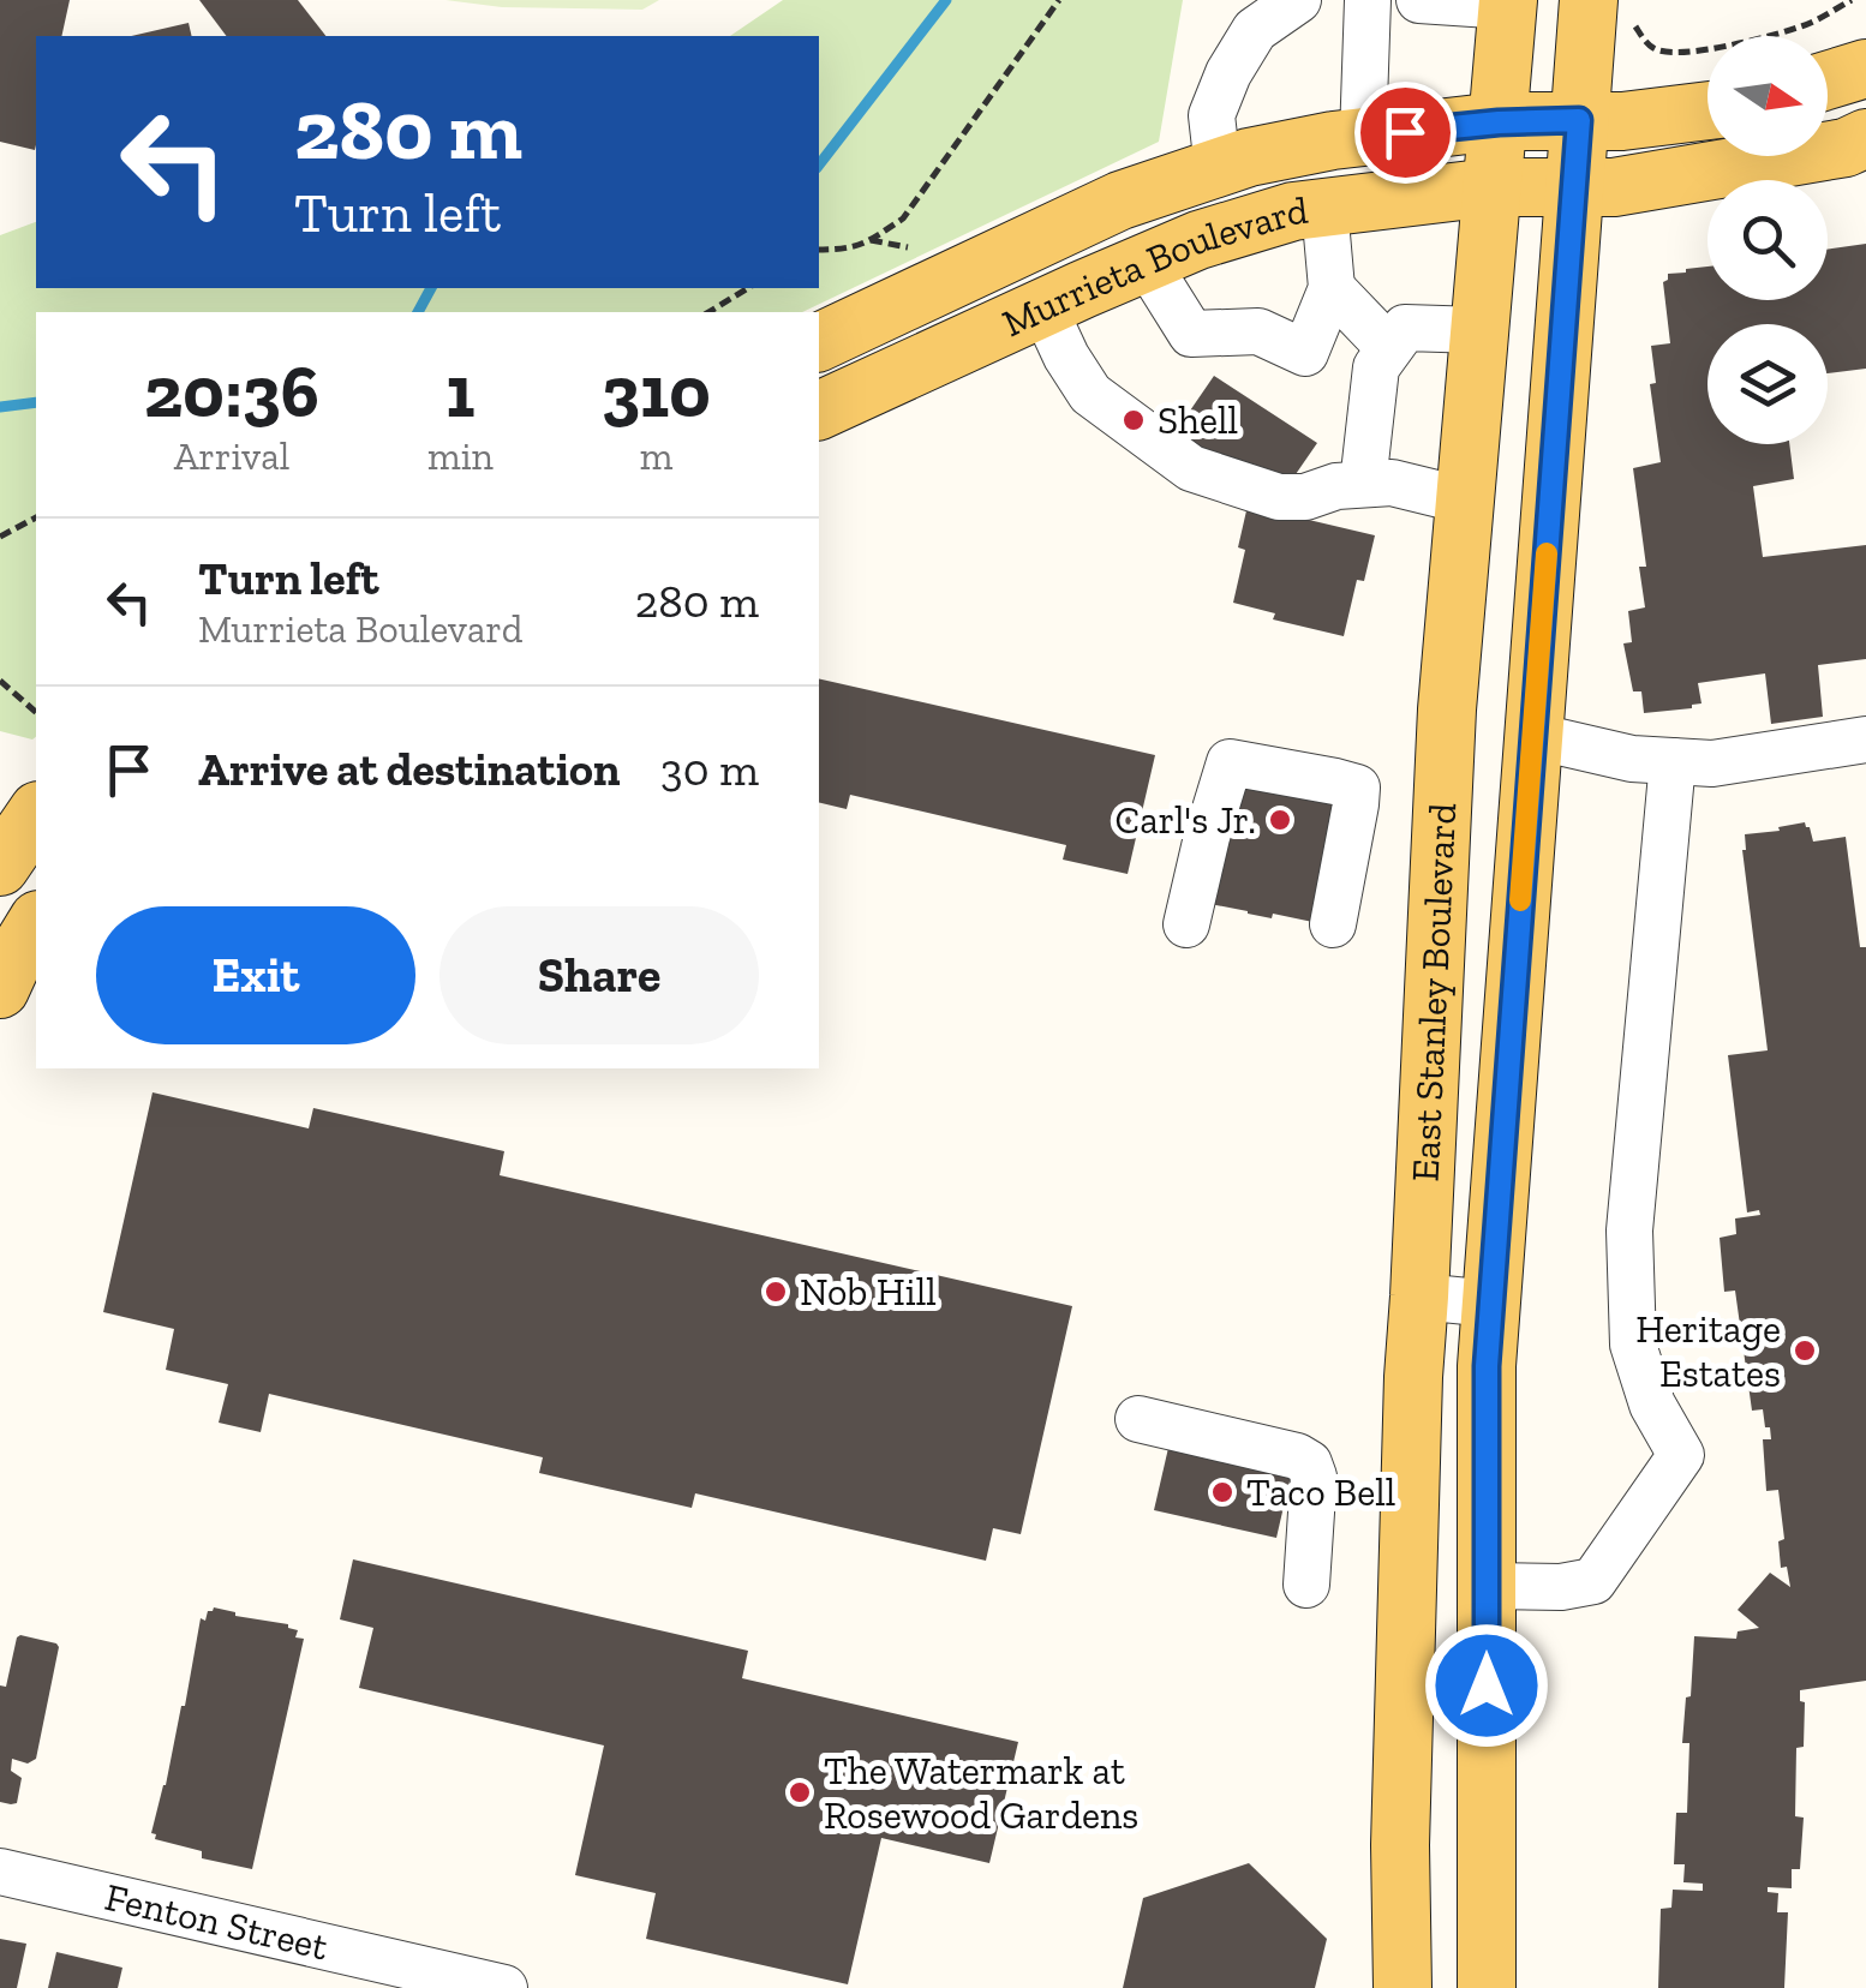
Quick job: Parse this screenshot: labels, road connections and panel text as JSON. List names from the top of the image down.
{
  "streets": {
    "main road": ["Murrieta Boulevard", "East Stanley Boulevard"],
    "street": ["Fenton Street"]
  },
  "crossings": [
    ["Murrieta Boulevard", "East Stanley Boulevard"]
  ],
  "places": [
    "Shell",
    "Carl's Jr.",
    "Nob Hill",
    "Heritage Estates",
    "Taco Bell",
    "The Watermark at Rosewood Gardens"
  ],
  "north": "right",
  "page": {
    "turn": ["280 m", "Turn left"],
    "eta": [
      "20:36",
      "Arrival",
      "1",
      "min",
      "310",
      "m"
    ],
    "list": [
      {
        "name": "Turn left",
        "note": "Murrieta Boulevard",
        "value": "280 m"
      },
      {
        "name": "Arrive at destination",
        "value": "30 m"
      }
    ],
    "buttons": ["Exit", "Share"]
  }
}
